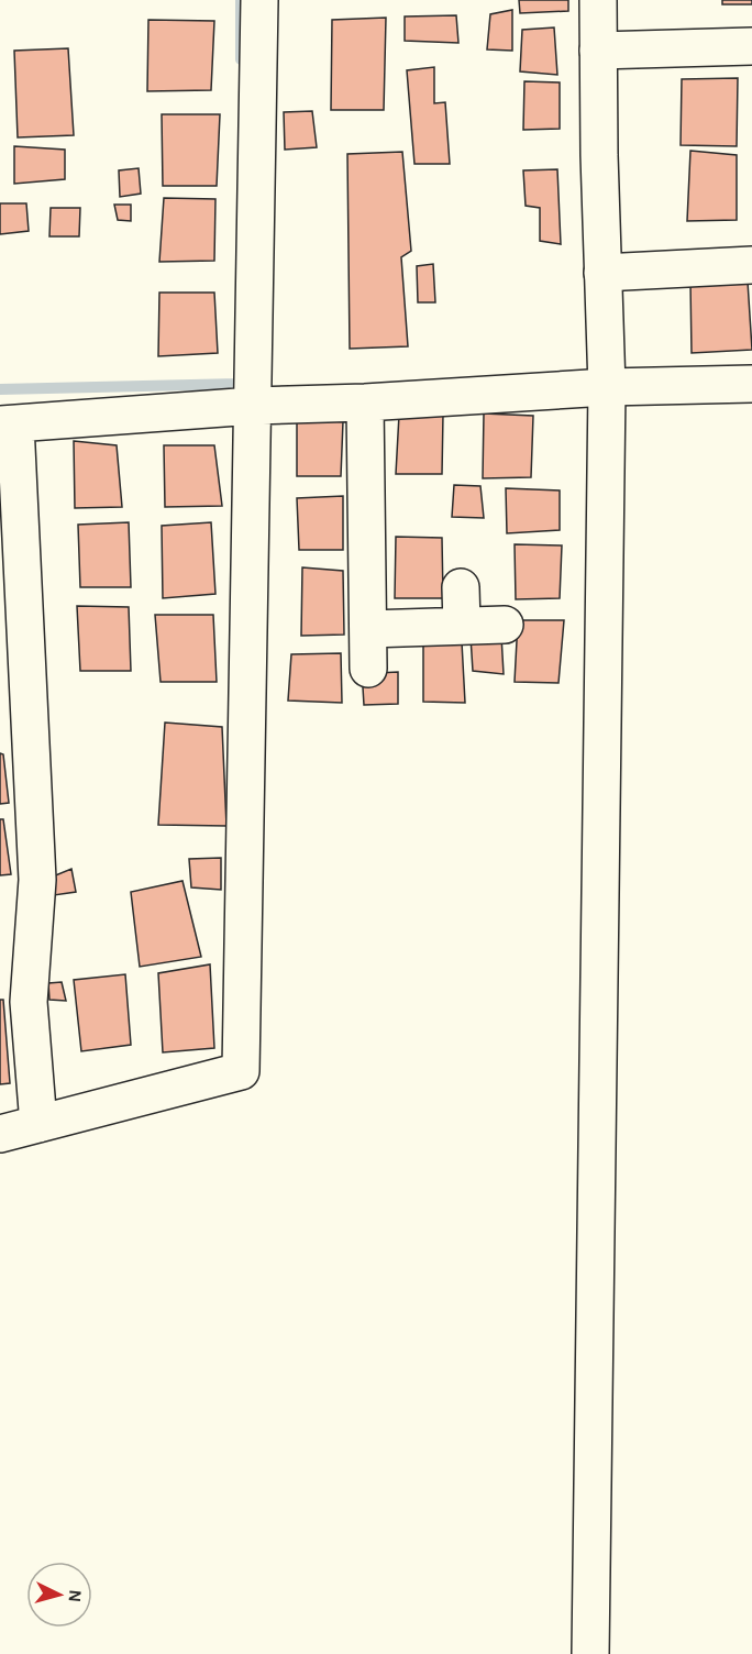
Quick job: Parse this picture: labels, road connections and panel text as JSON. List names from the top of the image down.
{
  "north": "right"
}
